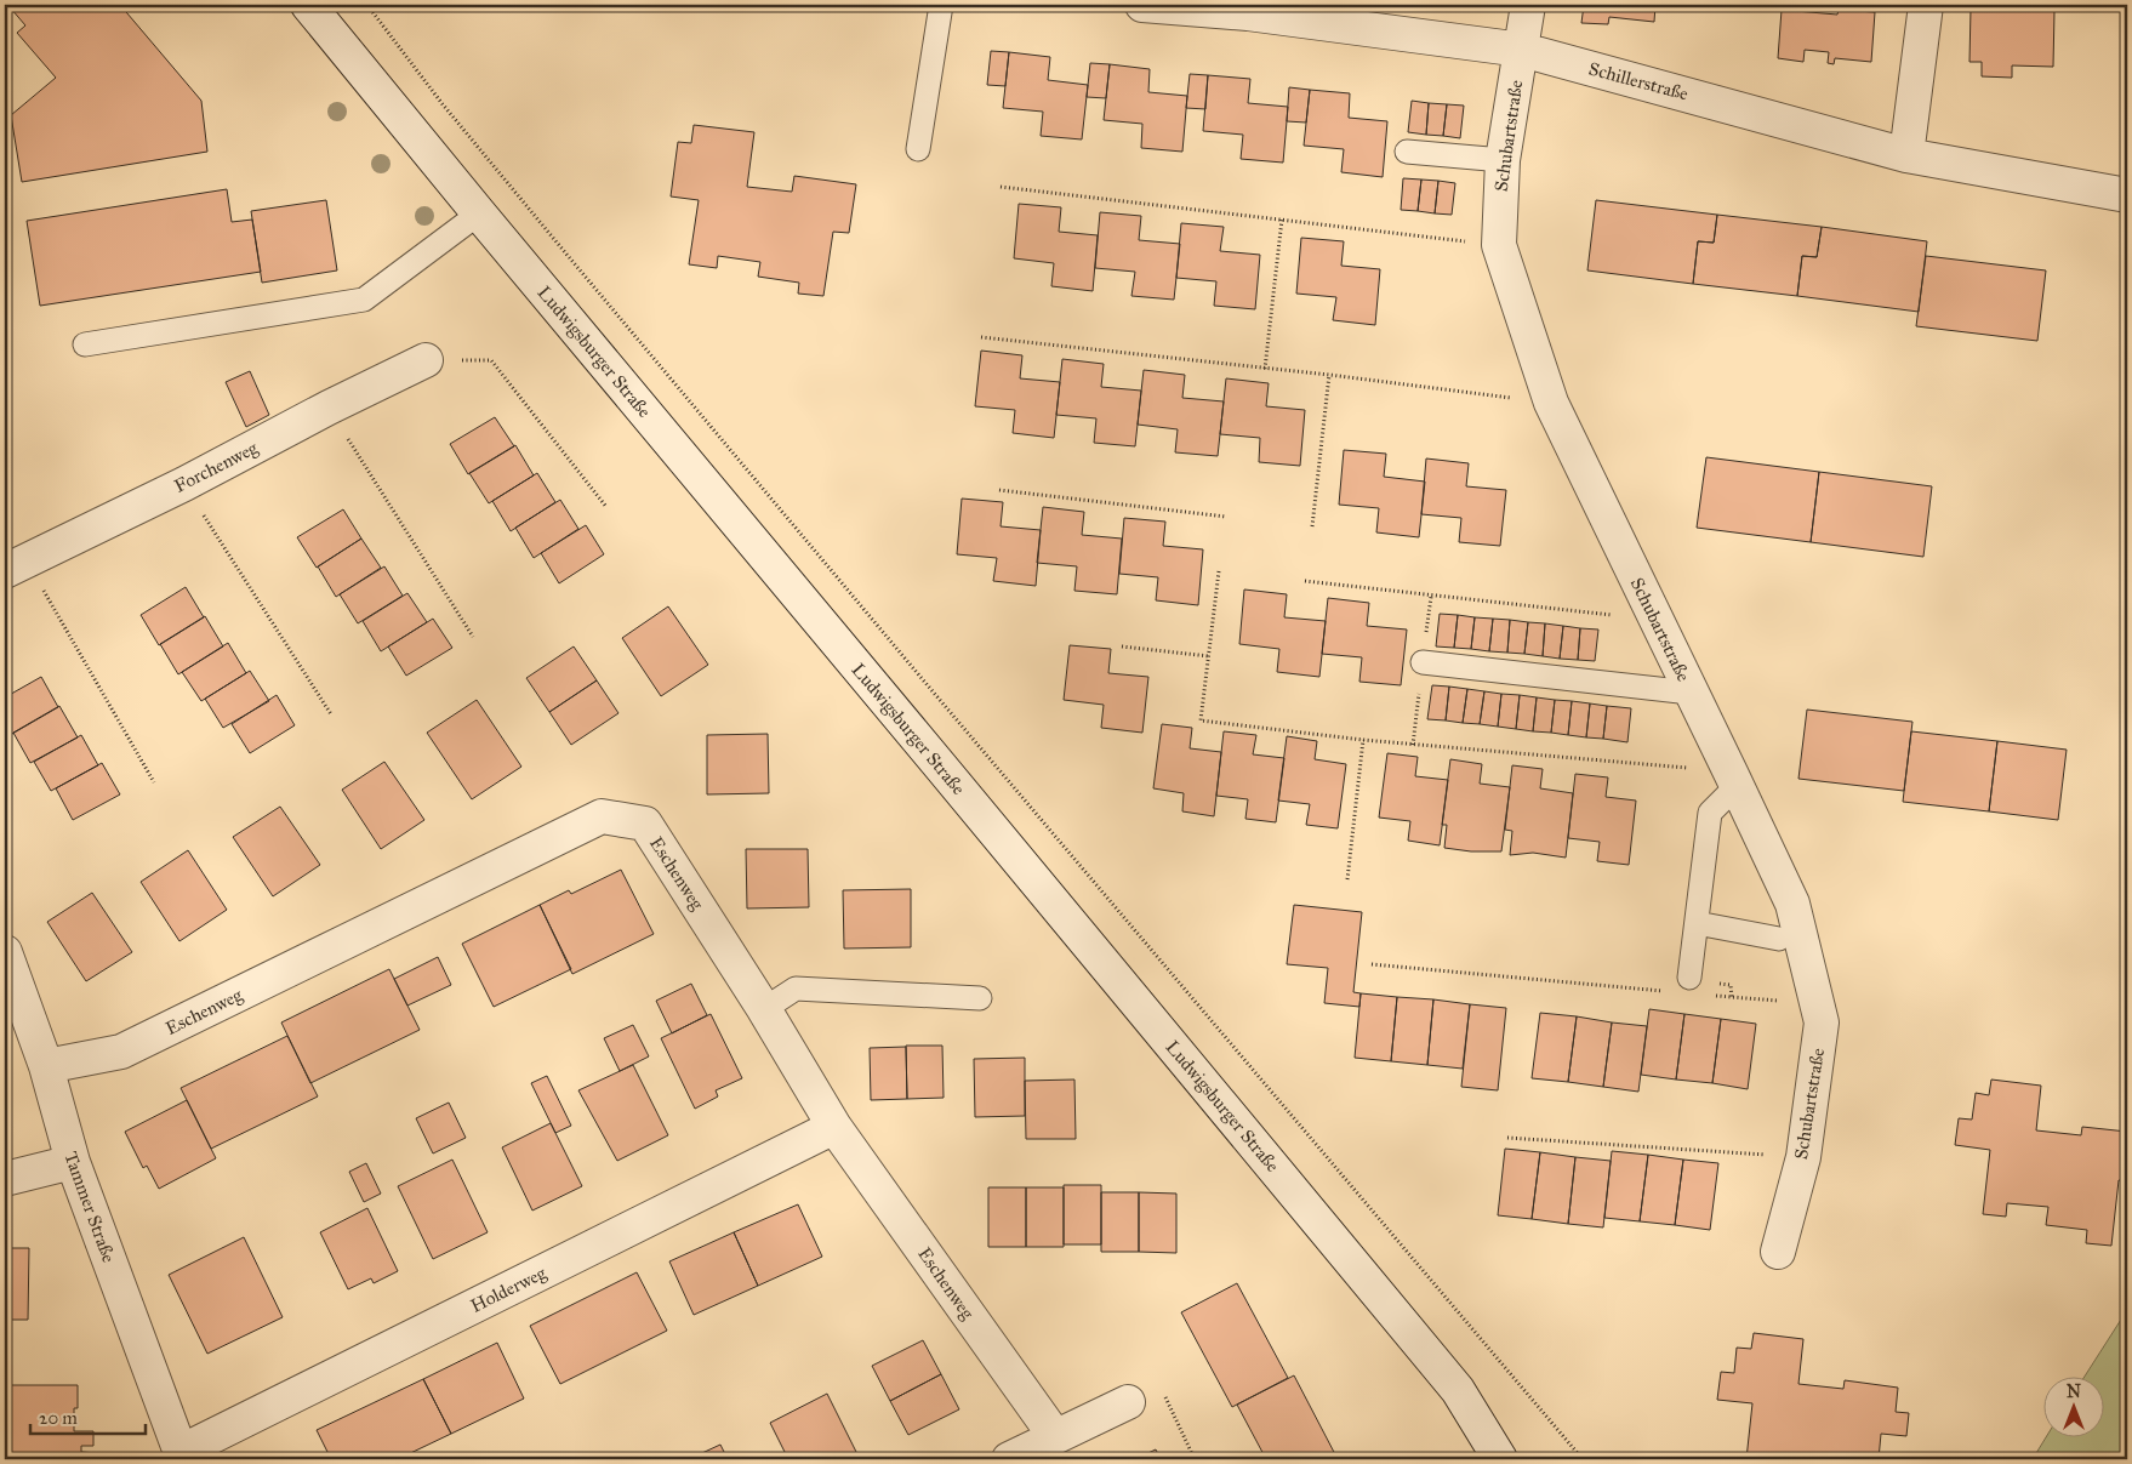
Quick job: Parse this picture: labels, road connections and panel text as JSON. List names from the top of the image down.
{
  "streets": {
    "street": [
      "Schillerstraße",
      "Schubartstraße",
      "Ludwigsburger Straße",
      "Forchenweg",
      "Eschenweg",
      "Tammer Straße",
      "Holderweg"
    ]
  },
  "crossings": [
    ["Schillerstraße", "Schubartstraße"],
    ["Eschenweg", "Tammer Straße"],
    ["Eschenweg", "Holderweg"],
    ["Tammer Straße", "Holderweg"]
  ],
  "scale_bar": "20 m",
  "north": "top"
}
